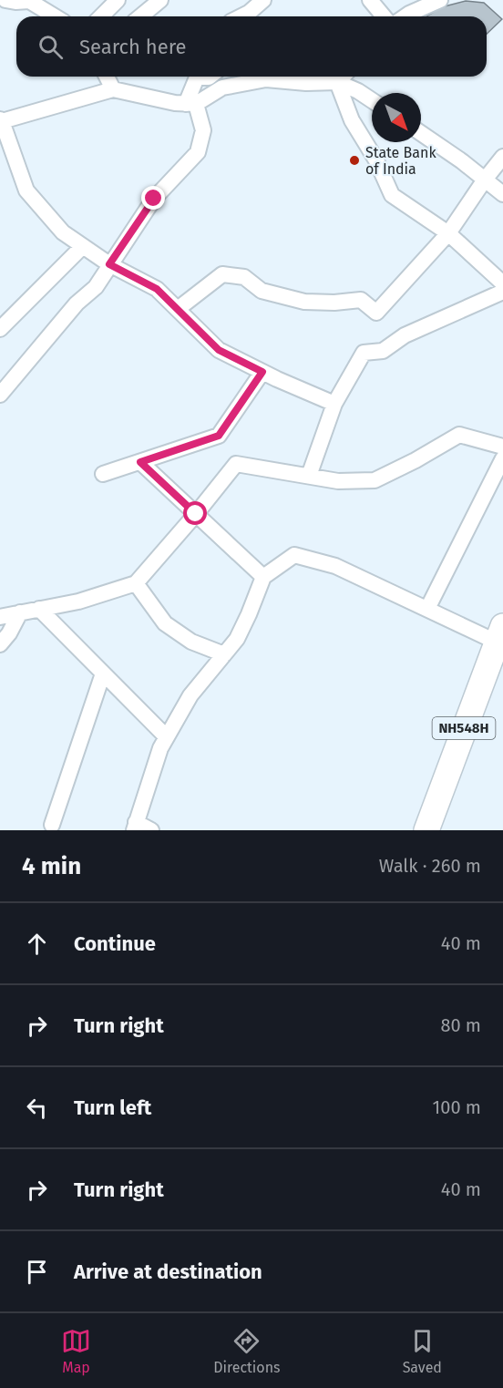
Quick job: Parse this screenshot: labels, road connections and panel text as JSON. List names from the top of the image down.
{
  "streets": {
    "highway": ["NH548H"]
  },
  "places": ["State Bank of India"],
  "north": "bottom right",
  "page": {
    "search": "Search here",
    "heading": ["4 min", "Walk · 260 m"],
    "list": [
      ["Continue", "40 m"],
      ["Turn right", "80 m"],
      ["Turn left", "100 m"],
      ["Turn right", "40 m"],
      "Arrive at destination"
    ],
    "nav": ["Map", "Directions", "Saved"]
  }
}
